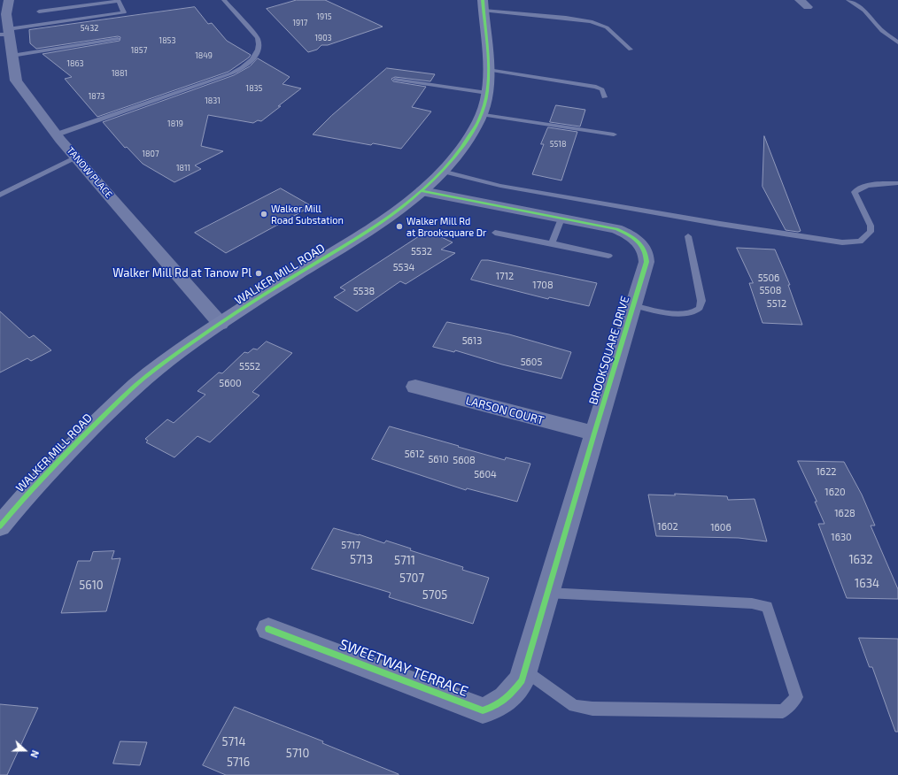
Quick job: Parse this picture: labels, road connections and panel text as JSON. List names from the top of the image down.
{
  "streets": {
    "street": [
      "TANOW PLACE",
      "WALKER MILL ROAD",
      "BROOKSQUARE DRIVE",
      "LARSON COURT",
      "SWEETWAY TERRACE"
    ]
  },
  "crossings": [
    ["TANOW PLACE", "WALKER MILL ROAD"],
    ["WALKER MILL ROAD", "BROOKSQUARE DRIVE"],
    ["BROOKSQUARE DRIVE", "LARSON COURT"],
    ["BROOKSQUARE DRIVE", "SWEETWAY TERRACE"]
  ],
  "places": ["Walker Mill Road Substation", "Walker Mill Rd at Brooksquare Dr", "Walker Mill Rd at Tanow Pl"],
  "house_numbers": [
    "1915",
    "1917",
    "5432",
    "1903",
    "1853",
    "1857",
    "1849",
    "1863",
    "1881",
    "1835",
    "1873",
    "1831",
    "1819",
    "5518",
    "1807",
    "1811",
    "5532",
    "5534",
    "1712",
    "5506",
    "1708",
    "5508",
    "5538",
    "5512",
    "5613",
    "5605",
    "5552",
    "5600",
    "5612",
    "5610",
    "5608",
    "1622",
    "5604",
    "1620",
    "1628",
    "1602",
    "1606",
    "1630",
    "5717",
    "5713",
    "1632",
    "5711",
    "5707",
    "1634",
    "5610",
    "5705",
    "5714",
    "5710",
    "5716"
  ],
  "north": "right"
}
